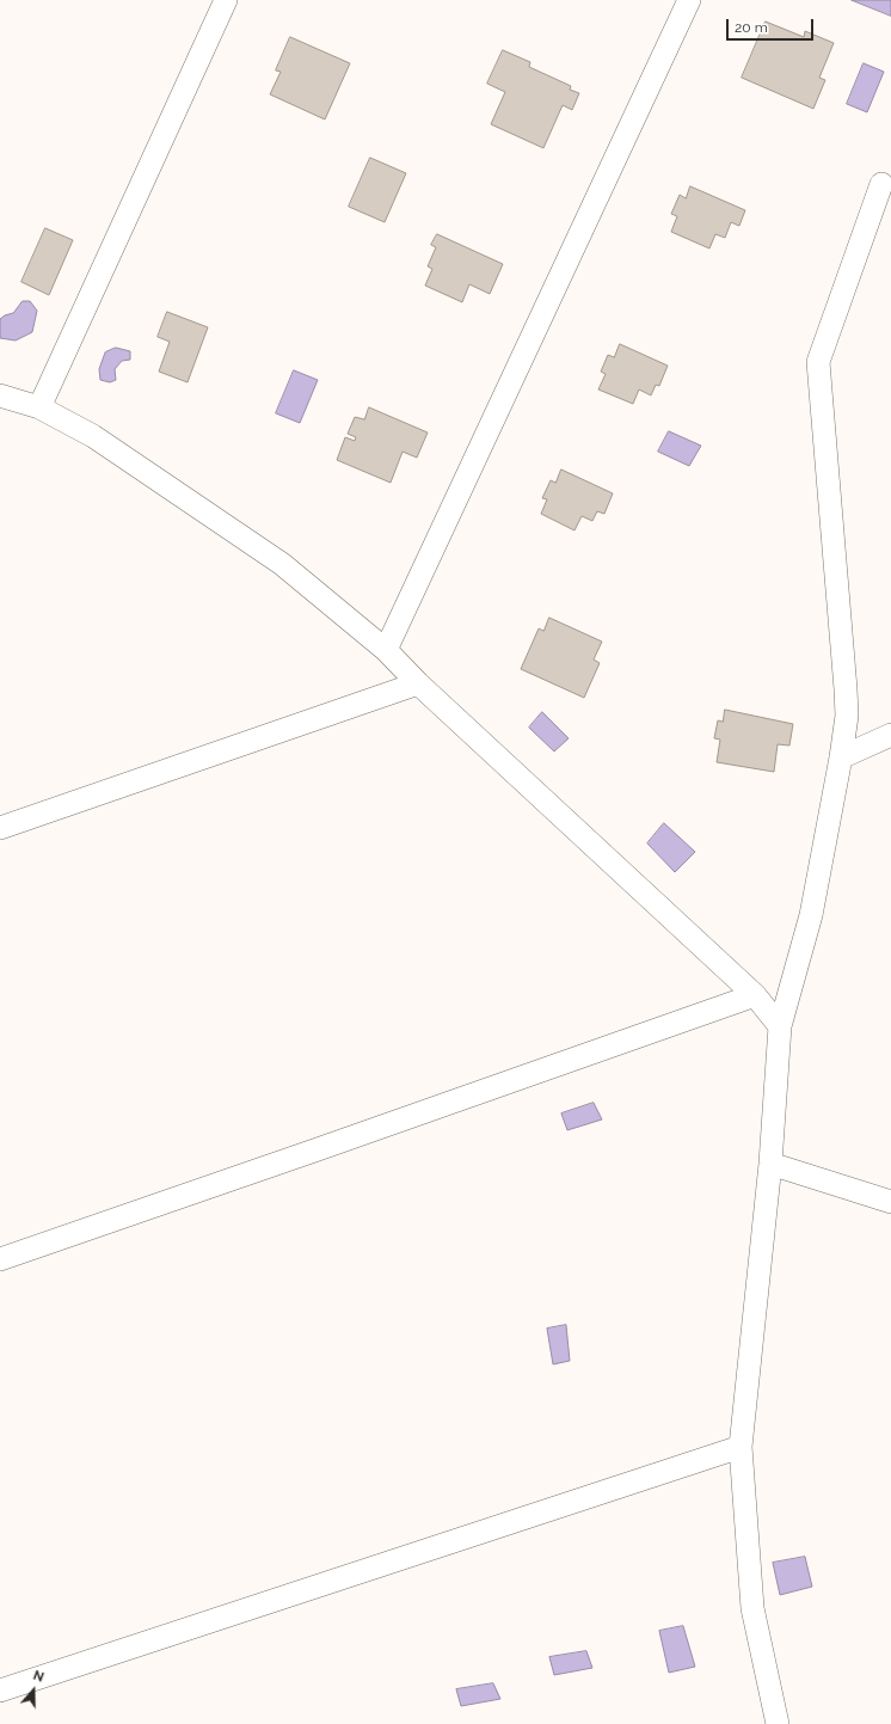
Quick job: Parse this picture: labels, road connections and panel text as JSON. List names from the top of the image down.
{
  "scale_bar": "20 m",
  "north": "top"
}
